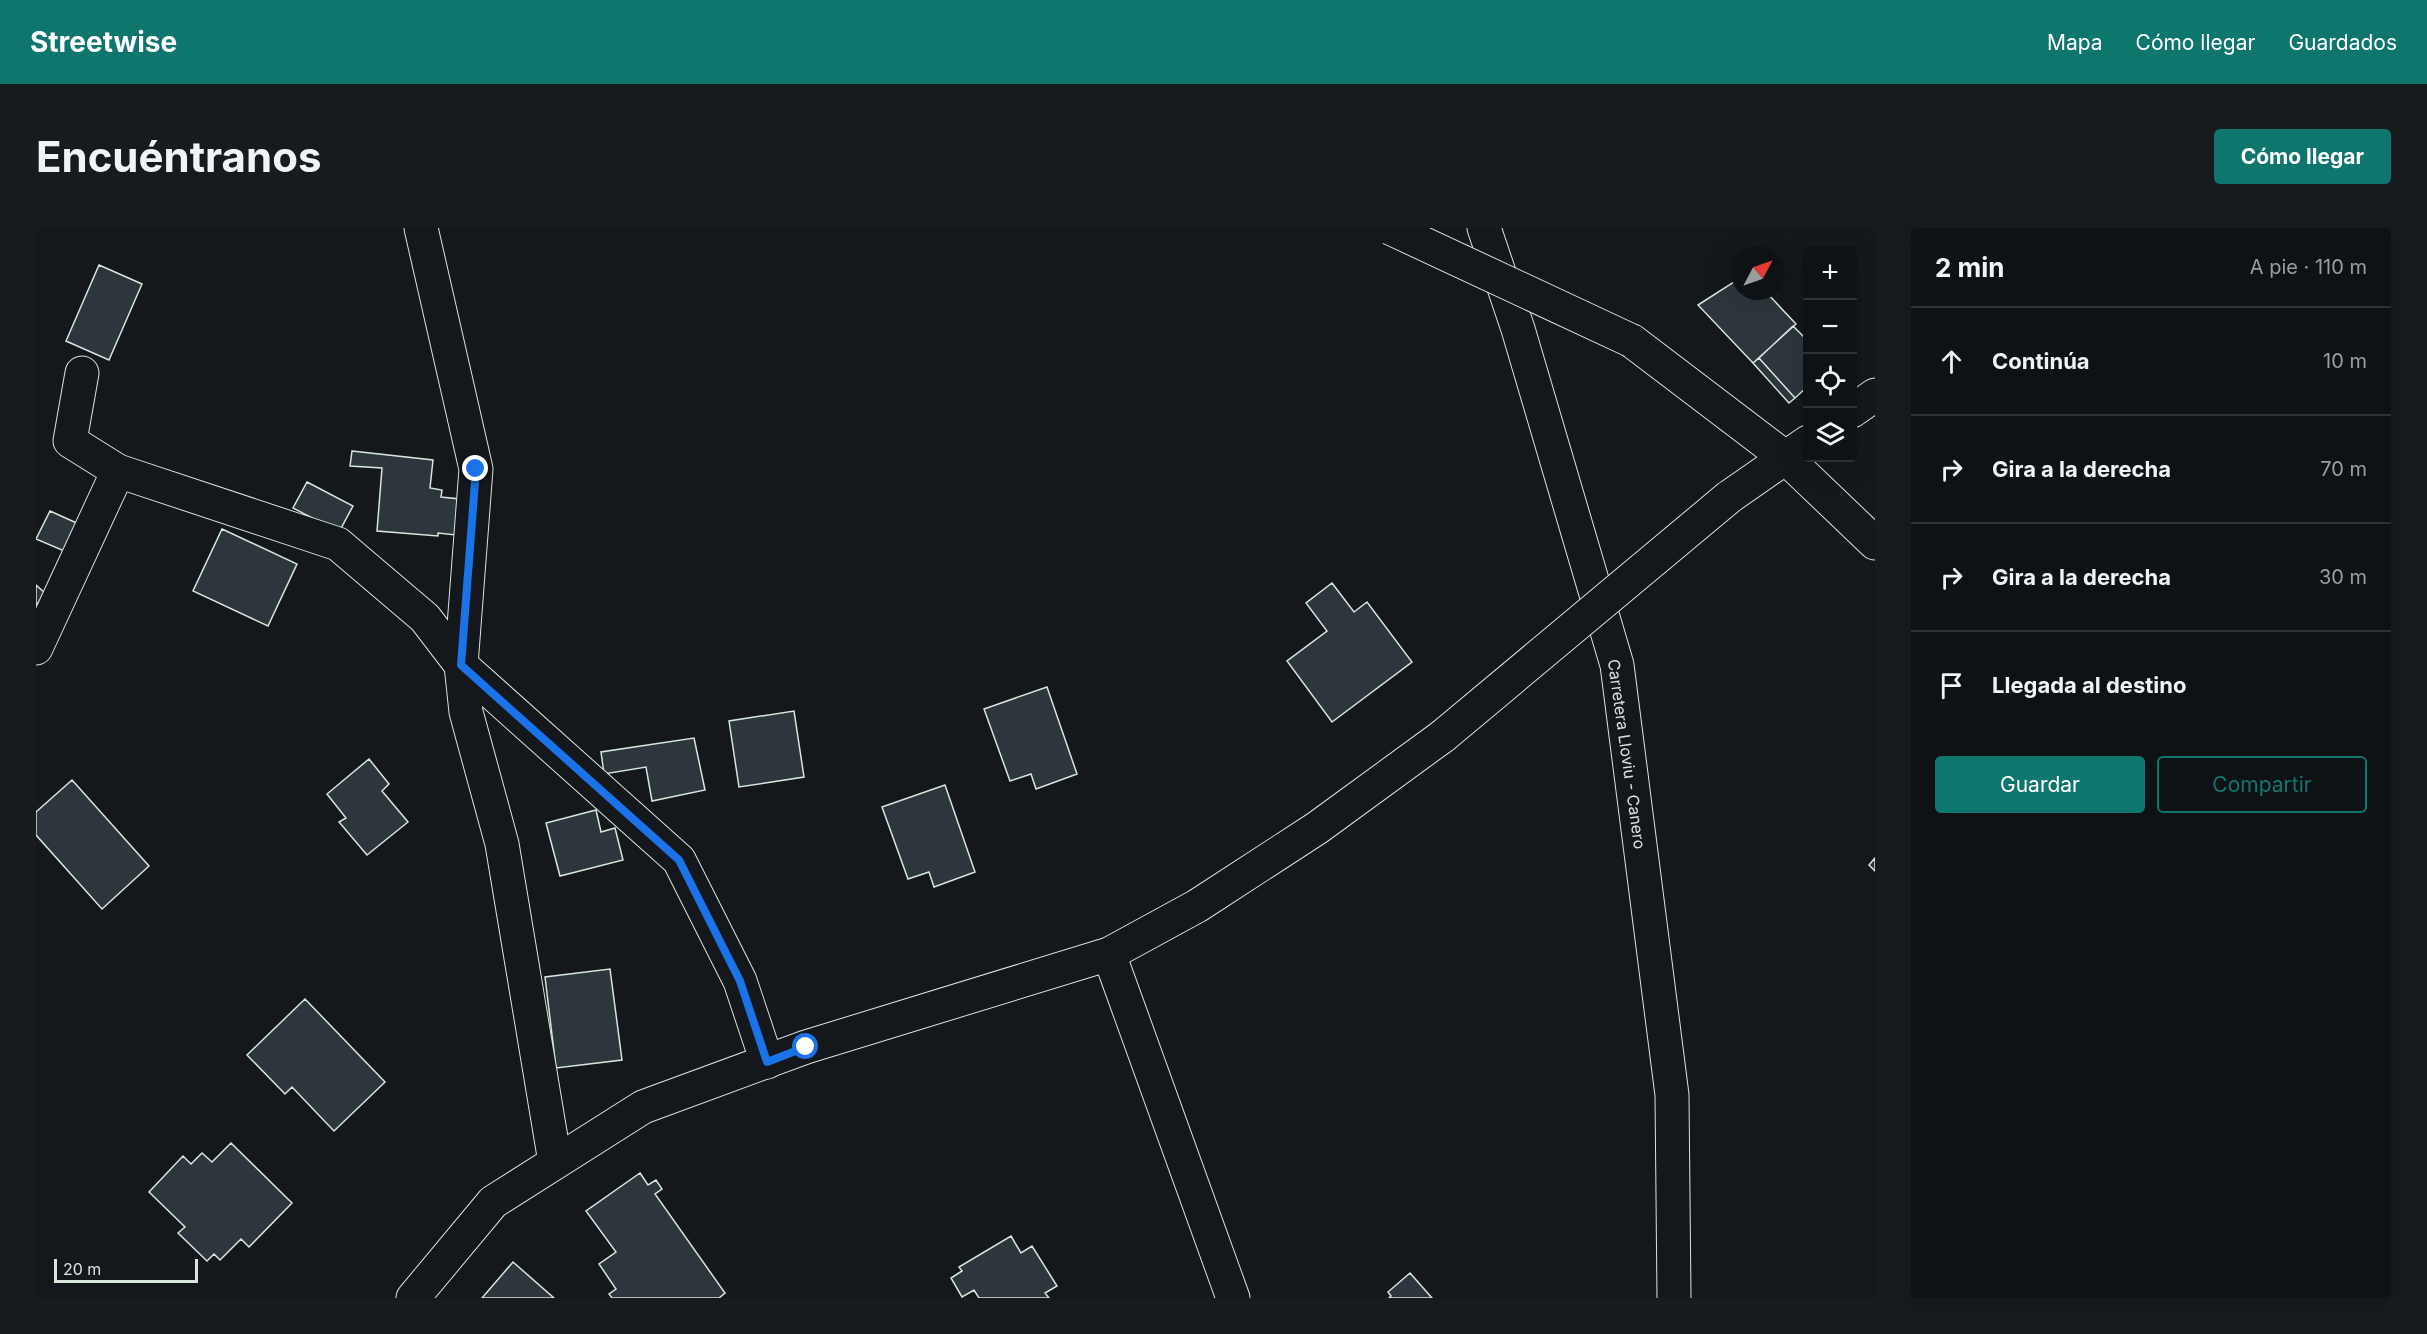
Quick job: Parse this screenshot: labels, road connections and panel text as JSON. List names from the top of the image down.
{
  "streets": {
    "main road": ["Carretera Lloviu - Canero"]
  },
  "scale_bar": "20 m",
  "north": "top right",
  "page": {
    "header": "Streetwise",
    "nav": ["Mapa", "Cómo llegar", "Guardados"],
    "buttons": [
      "Cómo llegar",
      ["Guardar", "Compartir"]
    ],
    "title": "Encuéntranos",
    "heading": ["2 min", "A pie · 110 m"],
    "map_buttons": ["+", "−"],
    "list": [
      ["Continúa", "10 m"],
      ["Gira a la derecha", "70 m"],
      ["Gira a la derecha", "30 m"],
      "Llegada al destino"
    ],
    "scale": "20 m"
  }
}
